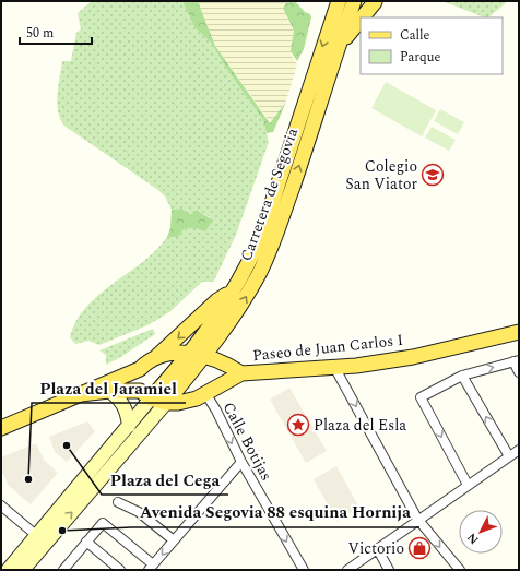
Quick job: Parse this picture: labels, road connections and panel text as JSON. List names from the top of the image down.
{
  "streets": {
    "main road": ["Carretera de Segovia", "Paseo de Juan Carlos I"],
    "street": ["Calle Botijas"]
  },
  "crossings": [
    ["Carretera de Segovia", "Paseo de Juan Carlos I"],
    ["Paseo de Juan Carlos I", "Calle Botijas"]
  ],
  "one_way": ["Calle Botijas"],
  "places": {
    "school or university": ["Colegio San Viator"],
    "place": ["Plaza del Esla"],
    "other": ["Plaza del Cega", "Plaza del Jaramiel", "Avenida Segovia 88 esquina Hornija"],
    "shop": ["Victorio"]
  },
  "legend": ["Calle", "Parque"],
  "scale_bar": "50 m",
  "north": "bottom left"
}
